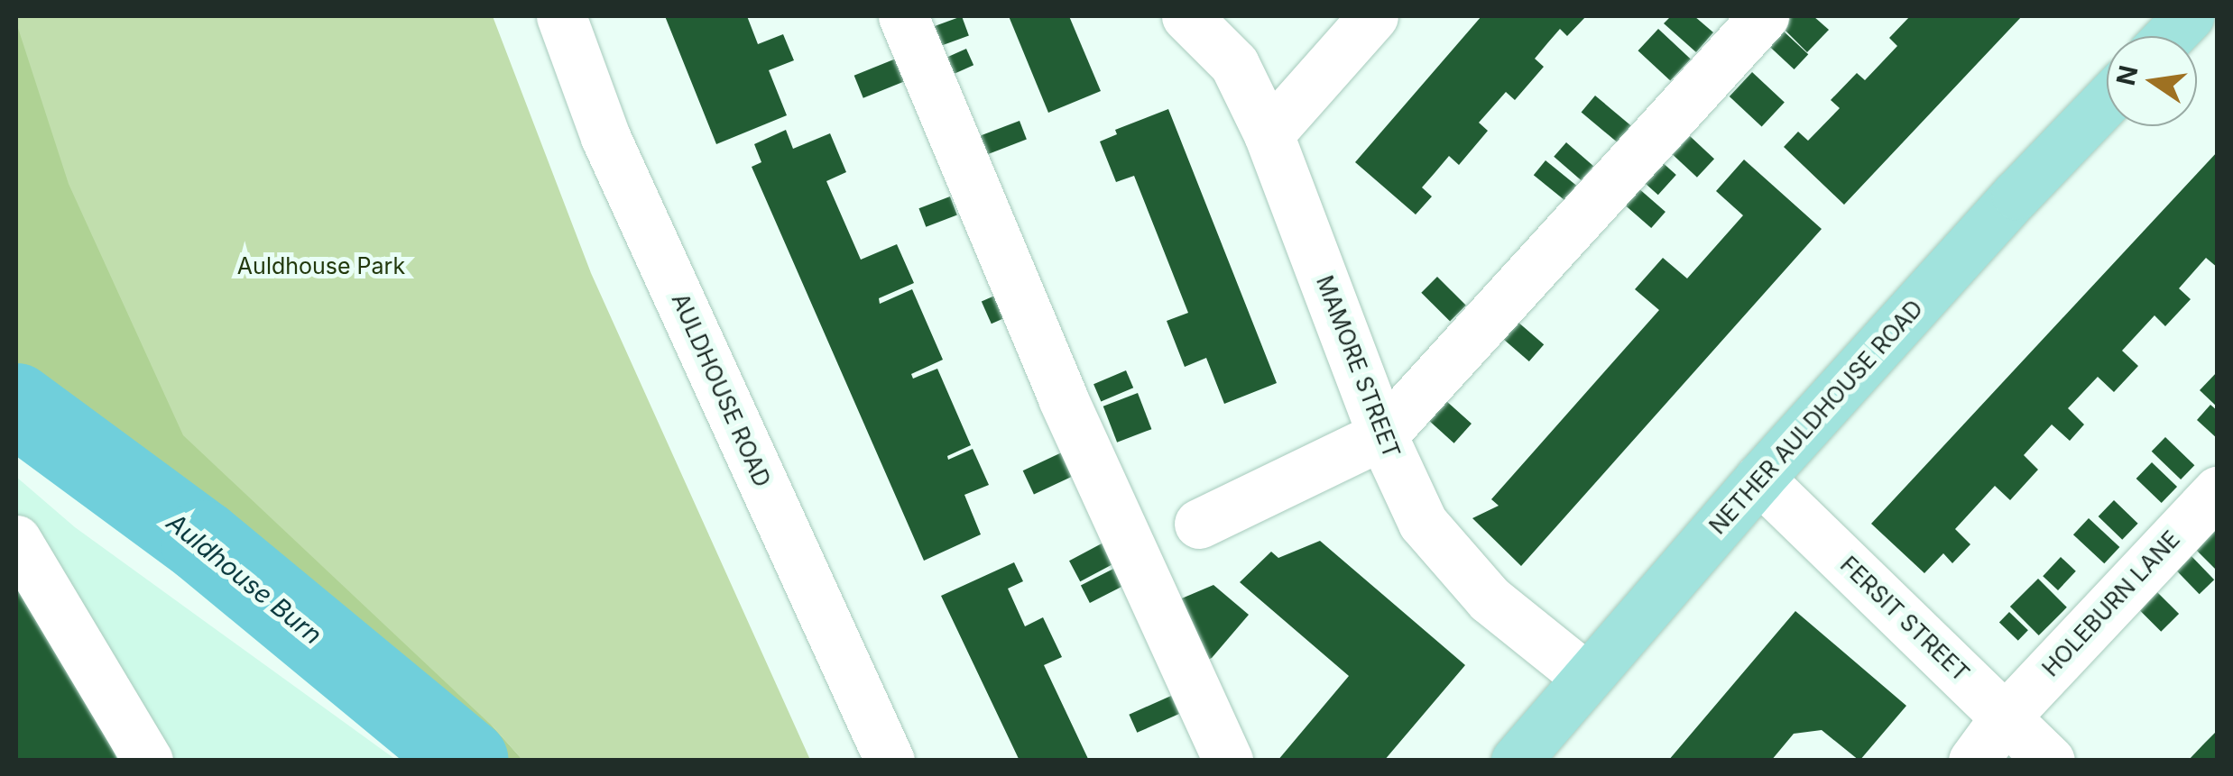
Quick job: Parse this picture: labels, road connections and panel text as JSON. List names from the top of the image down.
{
  "streets": {
    "main road": ["NETHER AULDHOUSE ROAD"],
    "street": [
      "MAMORE STREET",
      "AULDHOUSE ROAD",
      "HOLEBURN LANE",
      "FERSIT STREET"
    ]
  },
  "crossings": [
    ["MAMORE STREET", "NETHER AULDHOUSE ROAD"],
    ["NETHER AULDHOUSE ROAD", "FERSIT STREET"],
    ["HOLEBURN LANE", "FERSIT STREET"]
  ],
  "water": ["Auldhouse Burn"],
  "parks": ["Auldhouse Park"],
  "north": "left"
}
